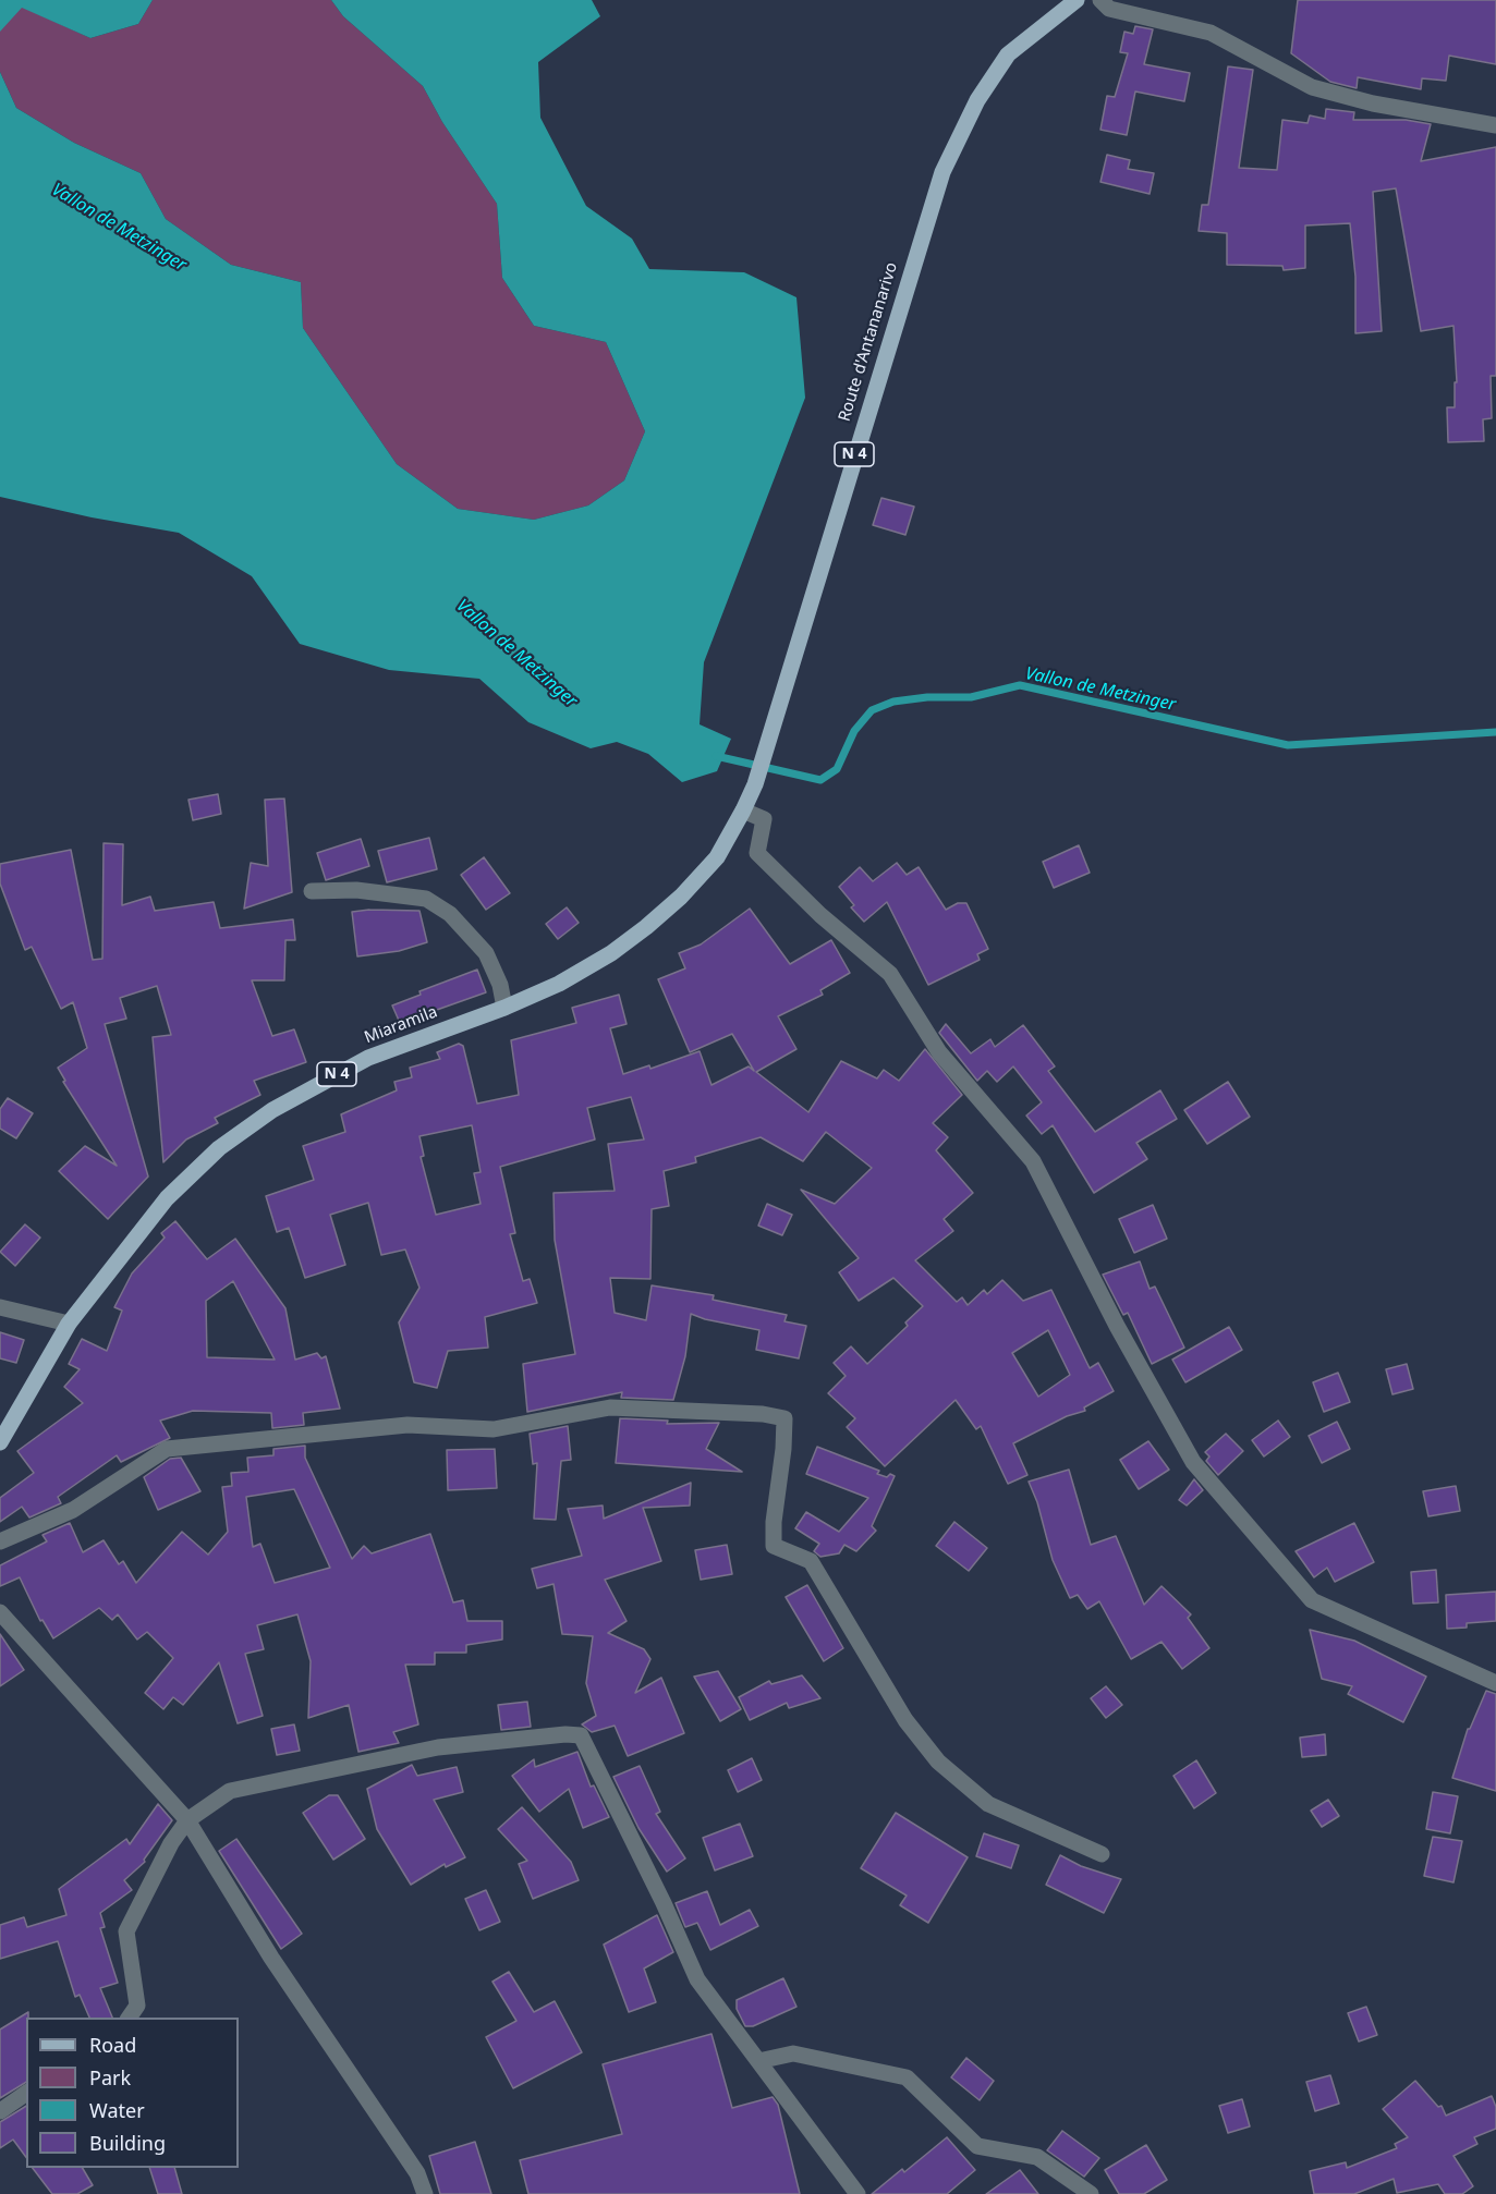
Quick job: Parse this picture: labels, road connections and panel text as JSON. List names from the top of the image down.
{
  "streets": {
    "main road": ["Route d'Antananarivo", "N 4", "Miaramila"]
  },
  "crossings": [
    ["Route d'Antananarivo", "Miaramila"]
  ],
  "water": ["Vallon de Metzinger"],
  "legend": [
    "Road",
    "Park",
    "Water",
    "Building"
  ]
}
